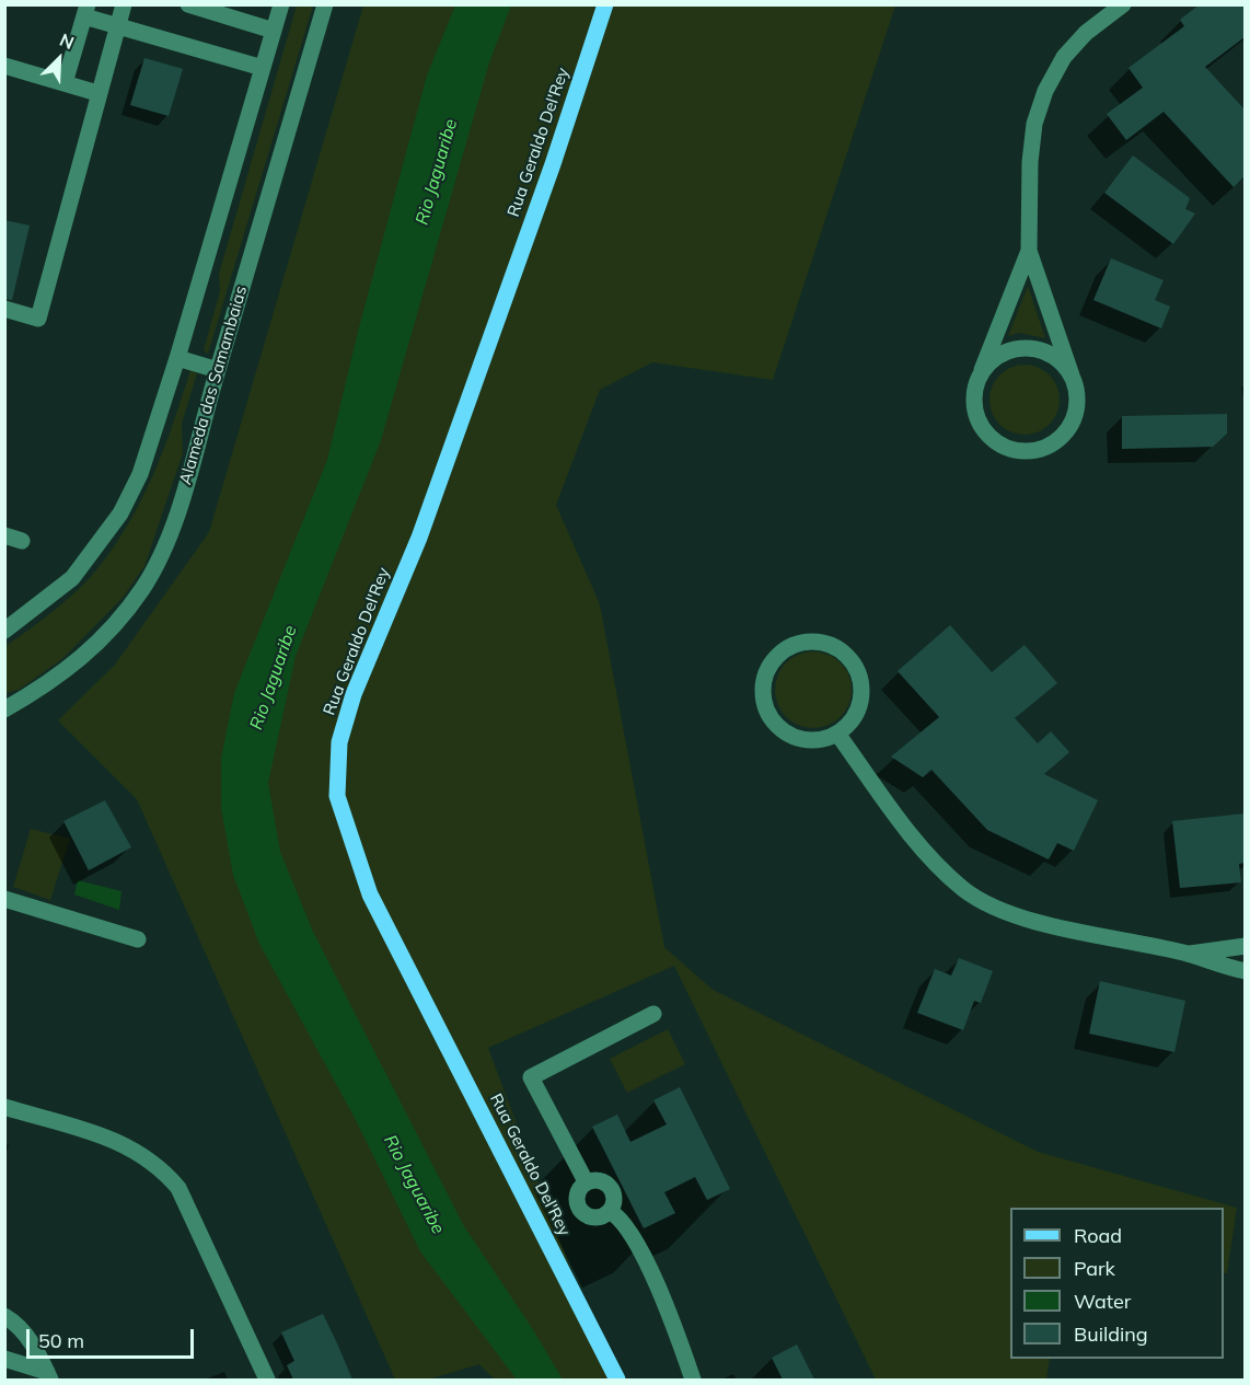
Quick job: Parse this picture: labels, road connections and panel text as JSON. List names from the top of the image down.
{
  "streets": {
    "main road": ["Rua Geraldo Del'Rey"],
    "street": ["Alameda das Samambaias"]
  },
  "water": ["Rio Jaguaribe"],
  "legend": [
    "Road",
    "Park",
    "Water",
    "Building"
  ],
  "scale_bar": "50 m",
  "north": "top right"
}
